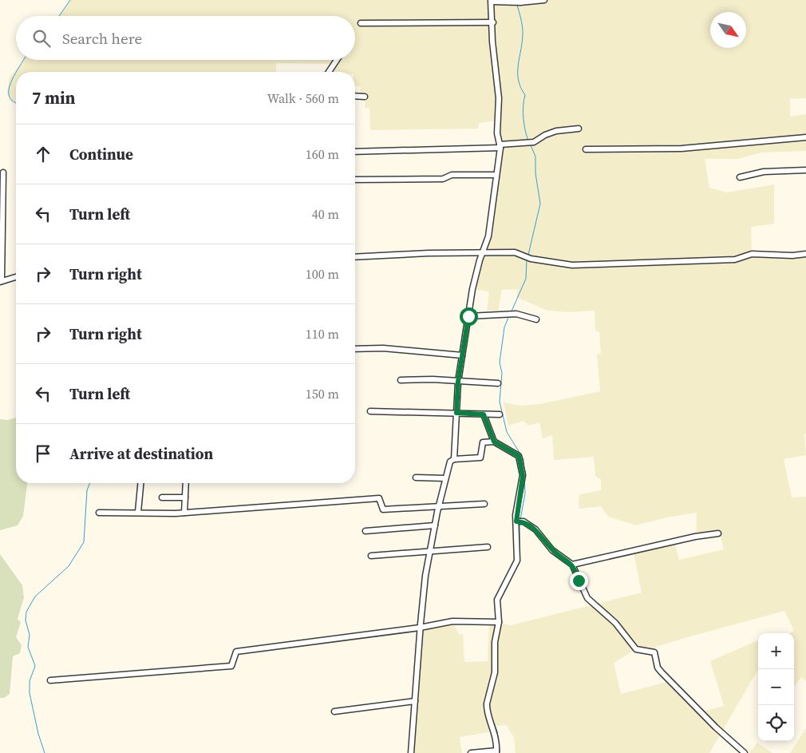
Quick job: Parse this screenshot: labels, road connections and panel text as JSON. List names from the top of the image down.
{
  "north": "bottom right",
  "page": {
    "search": "Search here",
    "heading": ["7 min", "Walk · 560 m"],
    "list": [
      ["Continue", "160 m"],
      ["Turn left", "40 m"],
      ["Turn right", "100 m"],
      ["Turn right", "110 m"],
      ["Turn left", "150 m"],
      "Arrive at destination"
    ],
    "map_buttons": ["+", "−"]
  }
}
